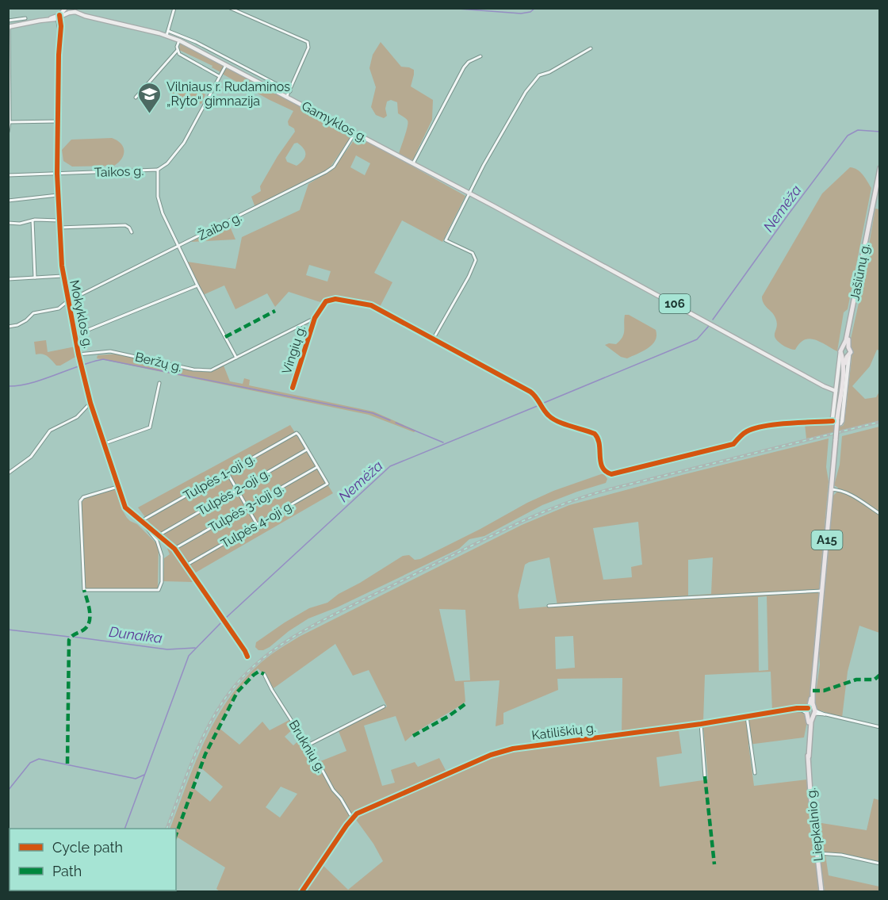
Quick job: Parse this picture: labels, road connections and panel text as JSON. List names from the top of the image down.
{
  "streets": {
    "highway": ["Jašiūnų g.", "A15", "Liepkalnio g."],
    "main road": ["Gamyklos g.", "106"],
    "street": [
      "Taikos g.",
      "Žaibo g.",
      "Mokyklos g.",
      "Vingių g.",
      "Beržų g.",
      "Tulpės 1-oji g.",
      "Tulpės 2-oji g.",
      "Tulpės 3-ioji g.",
      "Tulpės 4-oji g.",
      "Katiliškių g.",
      "Bruknių g."
    ]
  },
  "crossings": [
    ["Gamyklos g.", "Žaibo g."],
    ["Gamyklos g.", "106"],
    ["Taikos g.", "Žaibo g."],
    ["Taikos g.", "Mokyklos g."],
    ["Taikos g.", "Vingių g."],
    ["Taikos g.", "Beržų g."],
    ["Žaibo g.", "Mokyklos g."],
    ["Jašiūnų g.", "A15"],
    ["106", "Mokyklos g."],
    ["Mokyklos g.", "Beržų g."],
    ["Mokyklos g.", "Tulpės 1-oji g."],
    ["Mokyklos g.", "Tulpės 2-oji g."],
    ["Mokyklos g.", "Tulpės 3-ioji g."],
    ["Mokyklos g.", "Tulpės 4-oji g."],
    ["Vingių g.", "Beržų g."],
    ["Tulpės 1-oji g.", "Tulpės 2-oji g."],
    ["Tulpės 3-ioji g.", "Tulpės 4-oji g."],
    ["A15", "Liepkalnio g."],
    ["Katiliškių g.", "Bruknių g."],
    ["Katiliškių g.", "Liepkalnio g."]
  ],
  "water": ["Nemėža", "Dunaika"],
  "places": {
    "school or university": ["Vilniaus r. Rudaminos „Ryto“ gimnazija"]
  },
  "legend": ["Cycle path", "Path"]
}
